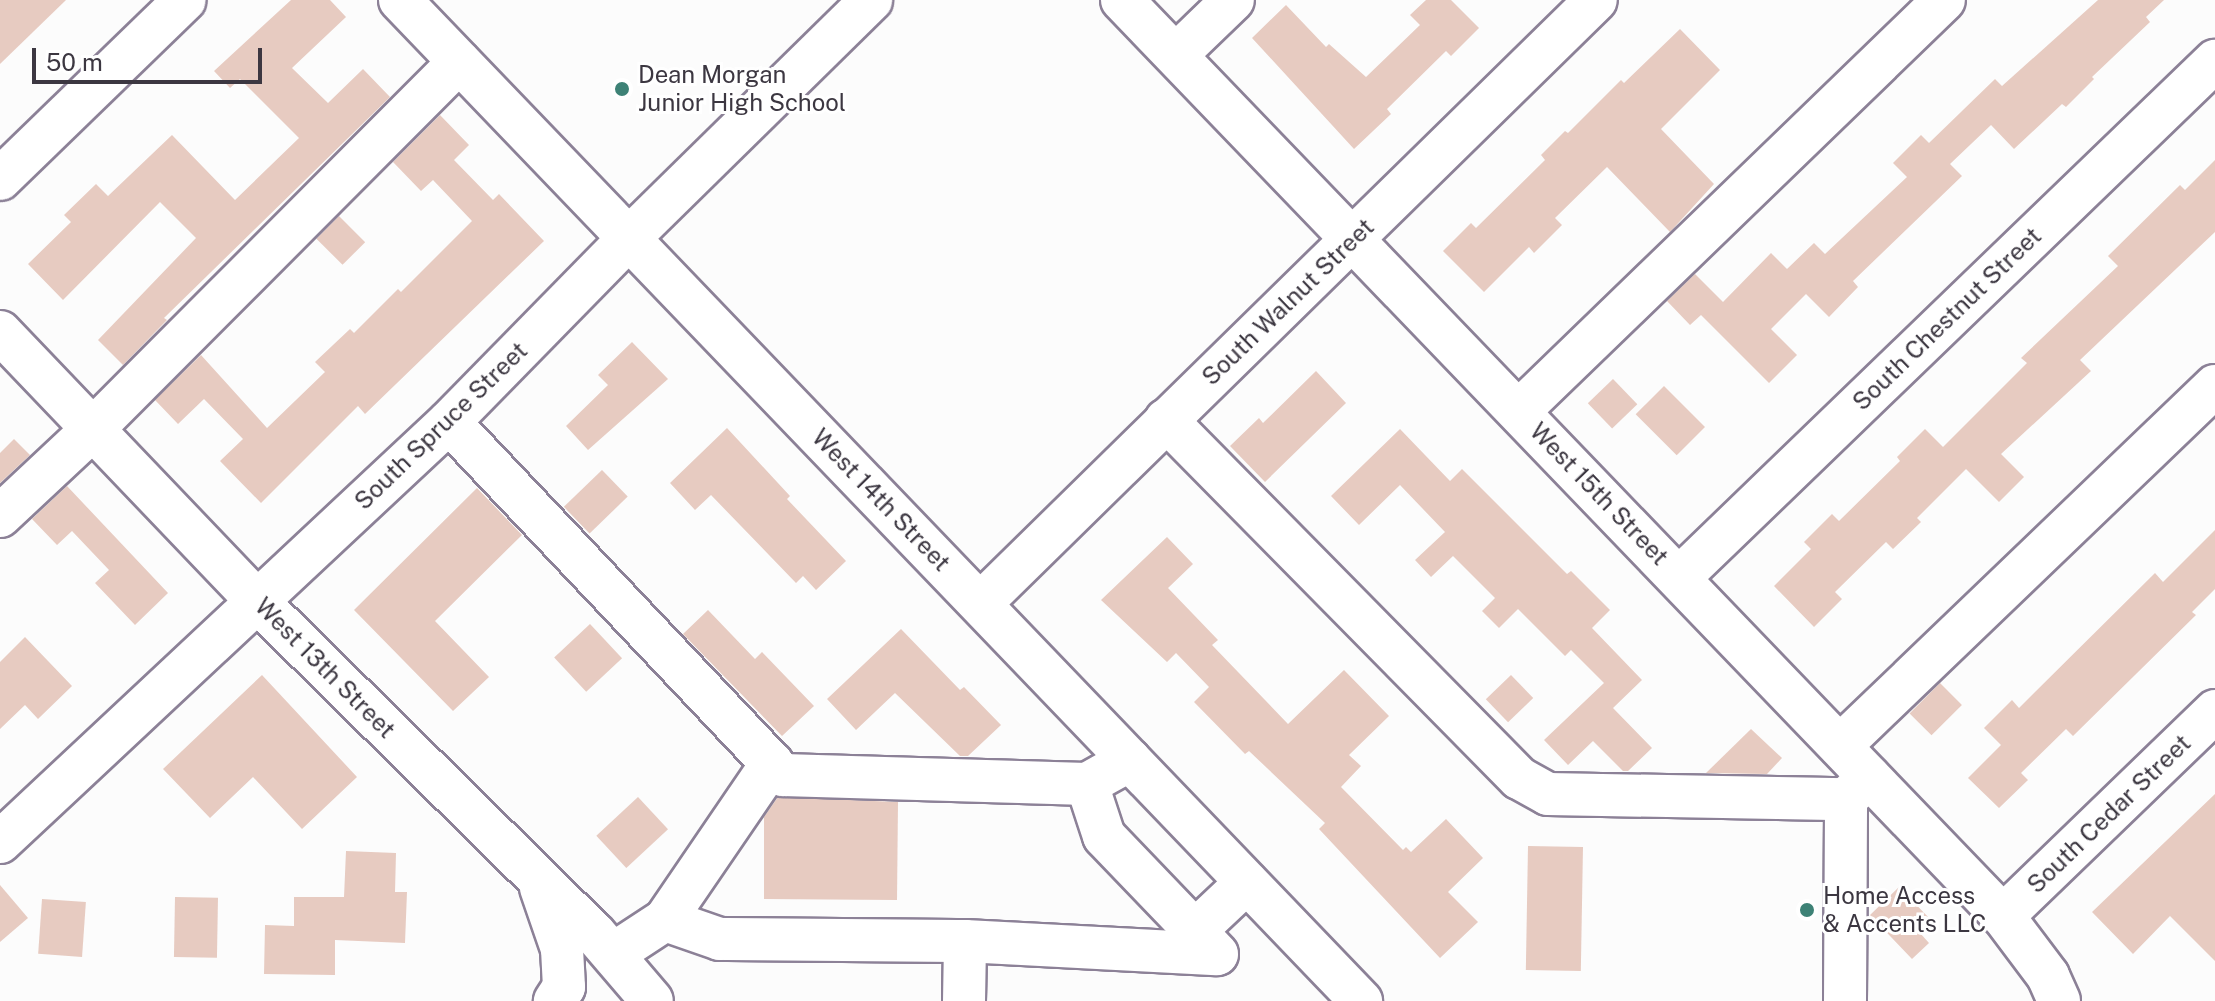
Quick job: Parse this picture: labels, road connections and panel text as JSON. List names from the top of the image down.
{
  "streets": {
    "street": [
      "South Walnut Street",
      "South Chestnut Street",
      "South Spruce Street",
      "West 15th Street",
      "West 14th Street",
      "West 13th Street",
      "South Cedar Street"
    ]
  },
  "crossings": [
    ["South Walnut Street", "West 15th Street"],
    ["South Walnut Street", "West 14th Street"],
    ["South Chestnut Street", "West 15th Street"],
    ["South Spruce Street", "West 14th Street"],
    ["South Spruce Street", "West 13th Street"],
    ["West 15th Street", "South Cedar Street"]
  ],
  "places": ["Dean Morgan Junior High School", "Home Access & Accents LLC"],
  "scale_bar": "50 m"
}
